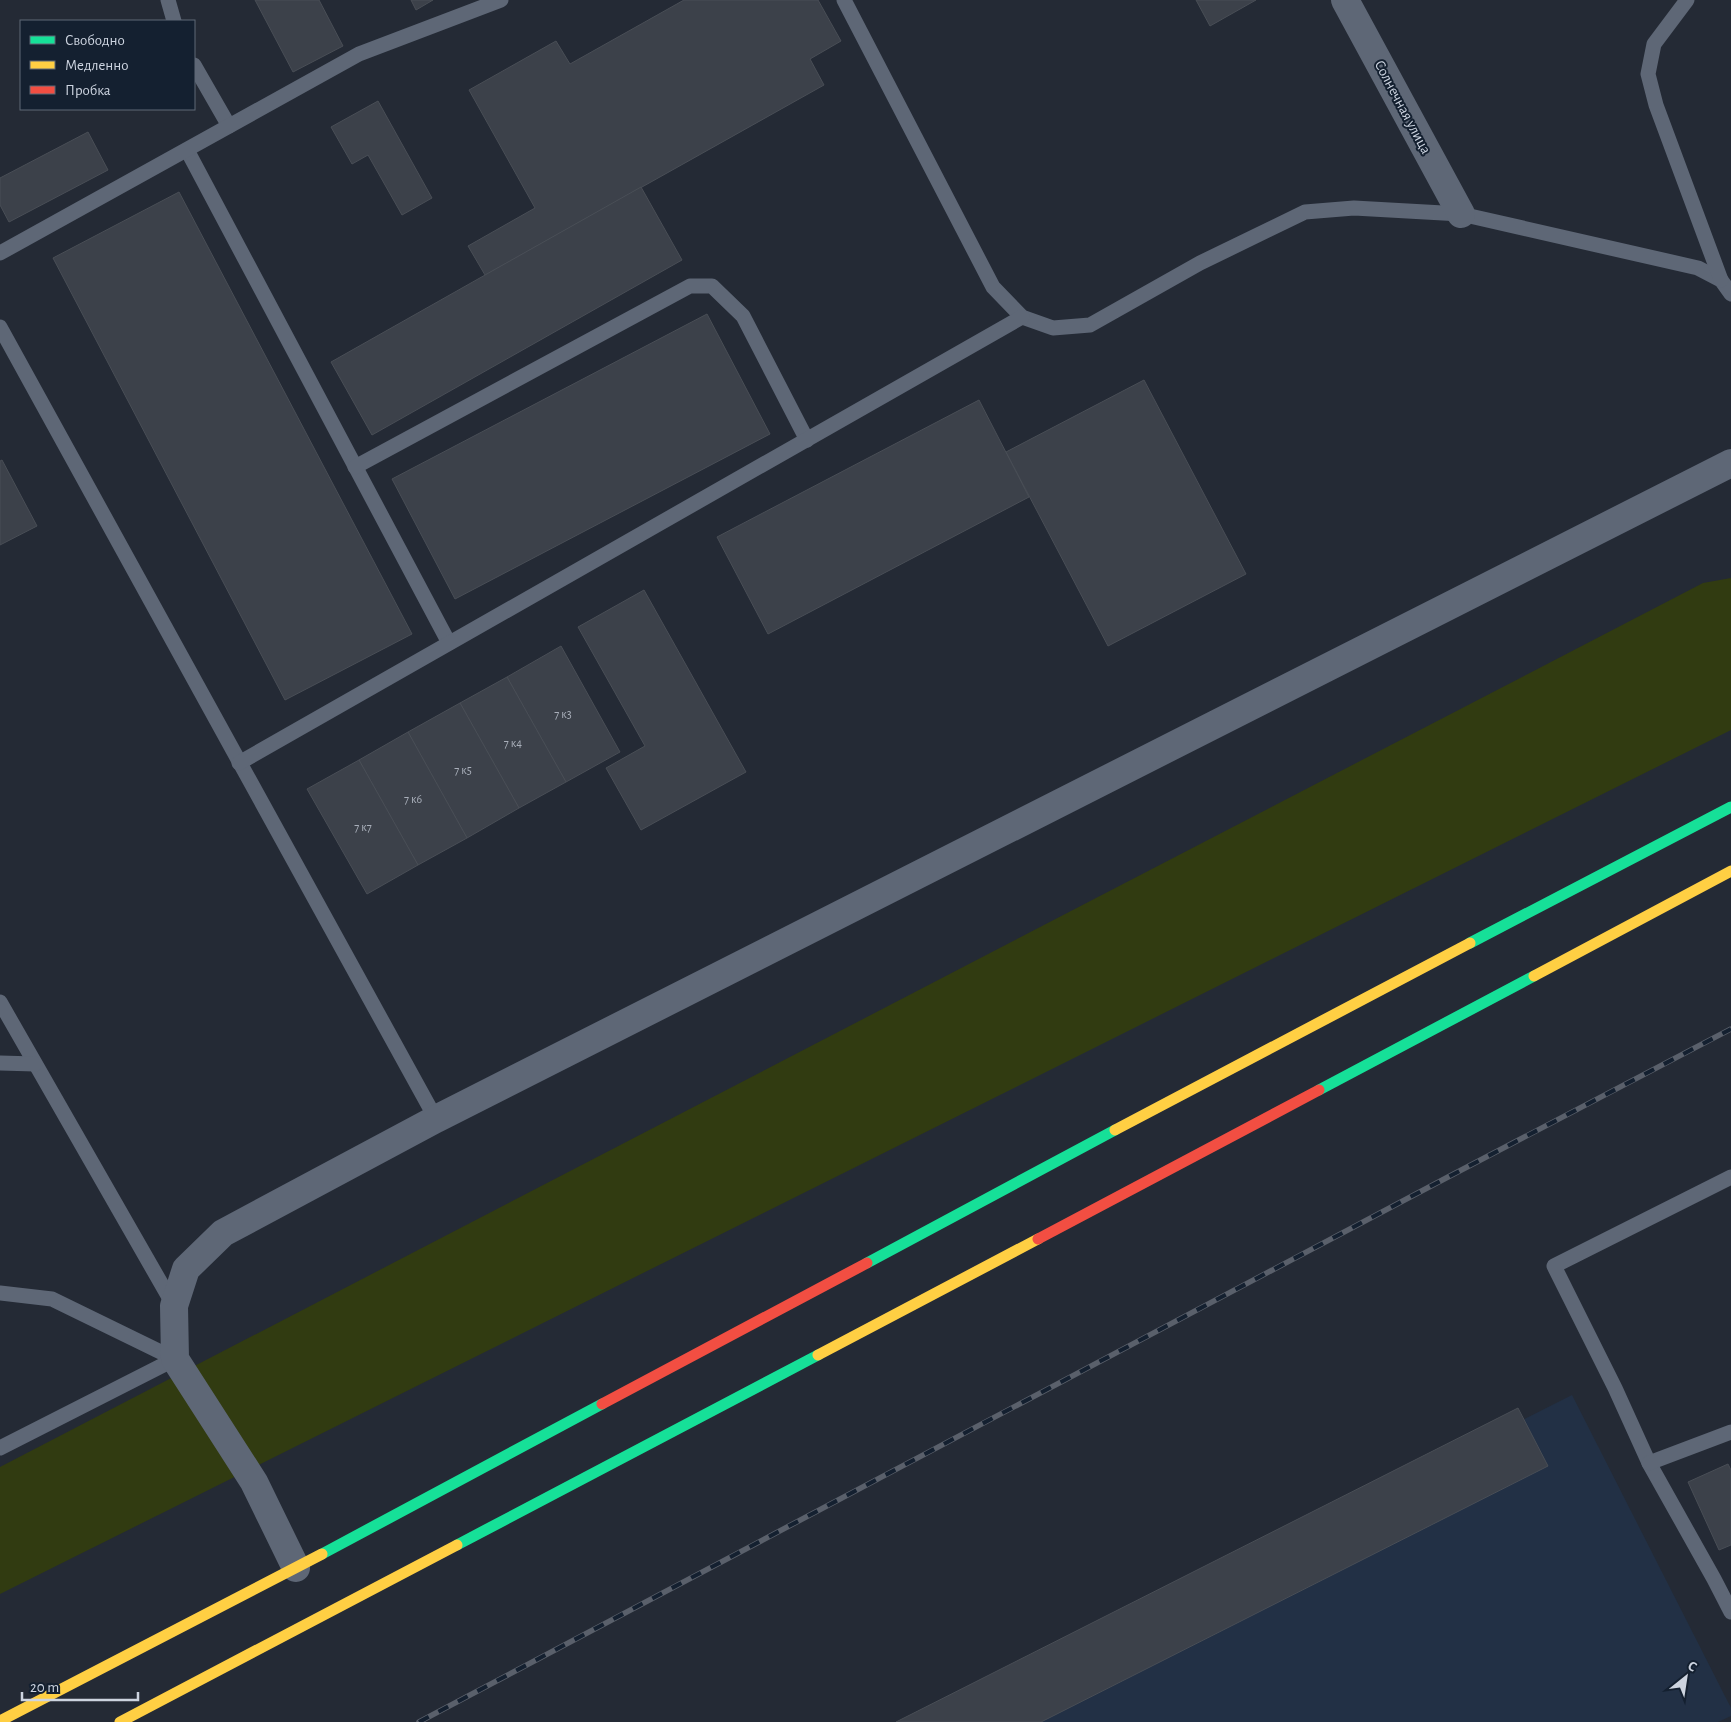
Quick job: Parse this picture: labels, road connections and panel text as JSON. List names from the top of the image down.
{
  "streets": {
    "street": ["Солнечная улица"]
  },
  "house_numbers": [
    "7 к3",
    "7 к4",
    "7 к5",
    "7 к6",
    "7 к7"
  ],
  "legend": ["Свободно", "Медленно", "Пробка"],
  "scale_bar": "20 m",
  "north": "top right"
}
